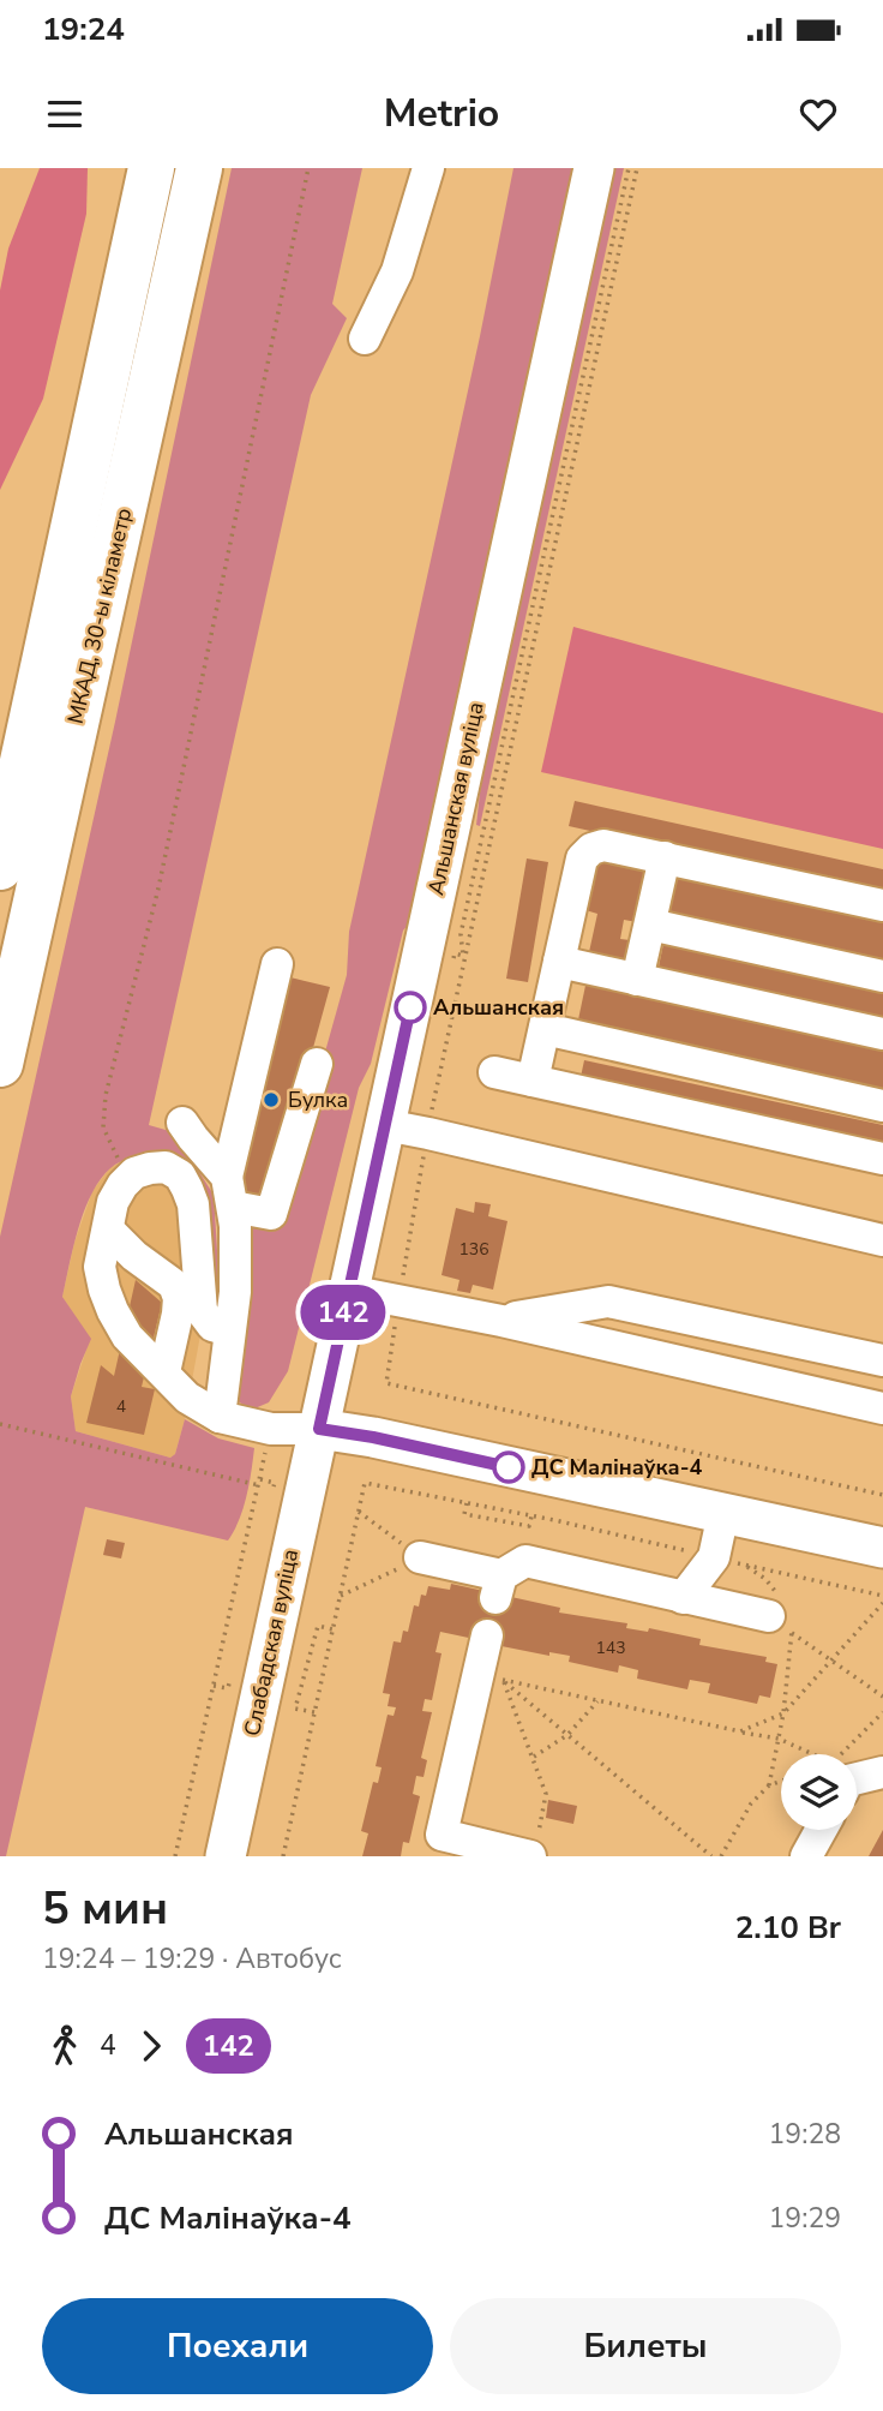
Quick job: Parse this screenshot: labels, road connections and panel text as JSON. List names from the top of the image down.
{
  "streets": {
    "highway": ["МКАД, 30-ы кіламетр"],
    "main road": ["Альшанская вуліца", "Слабадская вуліца"]
  },
  "crossings": [
    ["Альшанская вуліца", "Слабадская вуліца"]
  ],
  "places": ["Альшанская", "Булка", "ДС Малінаўка-4"],
  "lines": ["bus line 142"],
  "house_numbers": ["136", "4", "143"],
  "page": {
    "status": "19:24",
    "header": "Metrio",
    "on_map": "142",
    "heading": ["5 мин", "19:24 – 19:29 · Автобус", "2.10 Br"],
    "legs": ["4", "142"],
    "list": [
      {
        "name": "Альшанская",
        "value": "19:28"
      },
      {
        "name": "ДС Малінаўка-4",
        "value": "19:29"
      }
    ],
    "buttons": ["Поехали", "Билеты"]
  }
}
